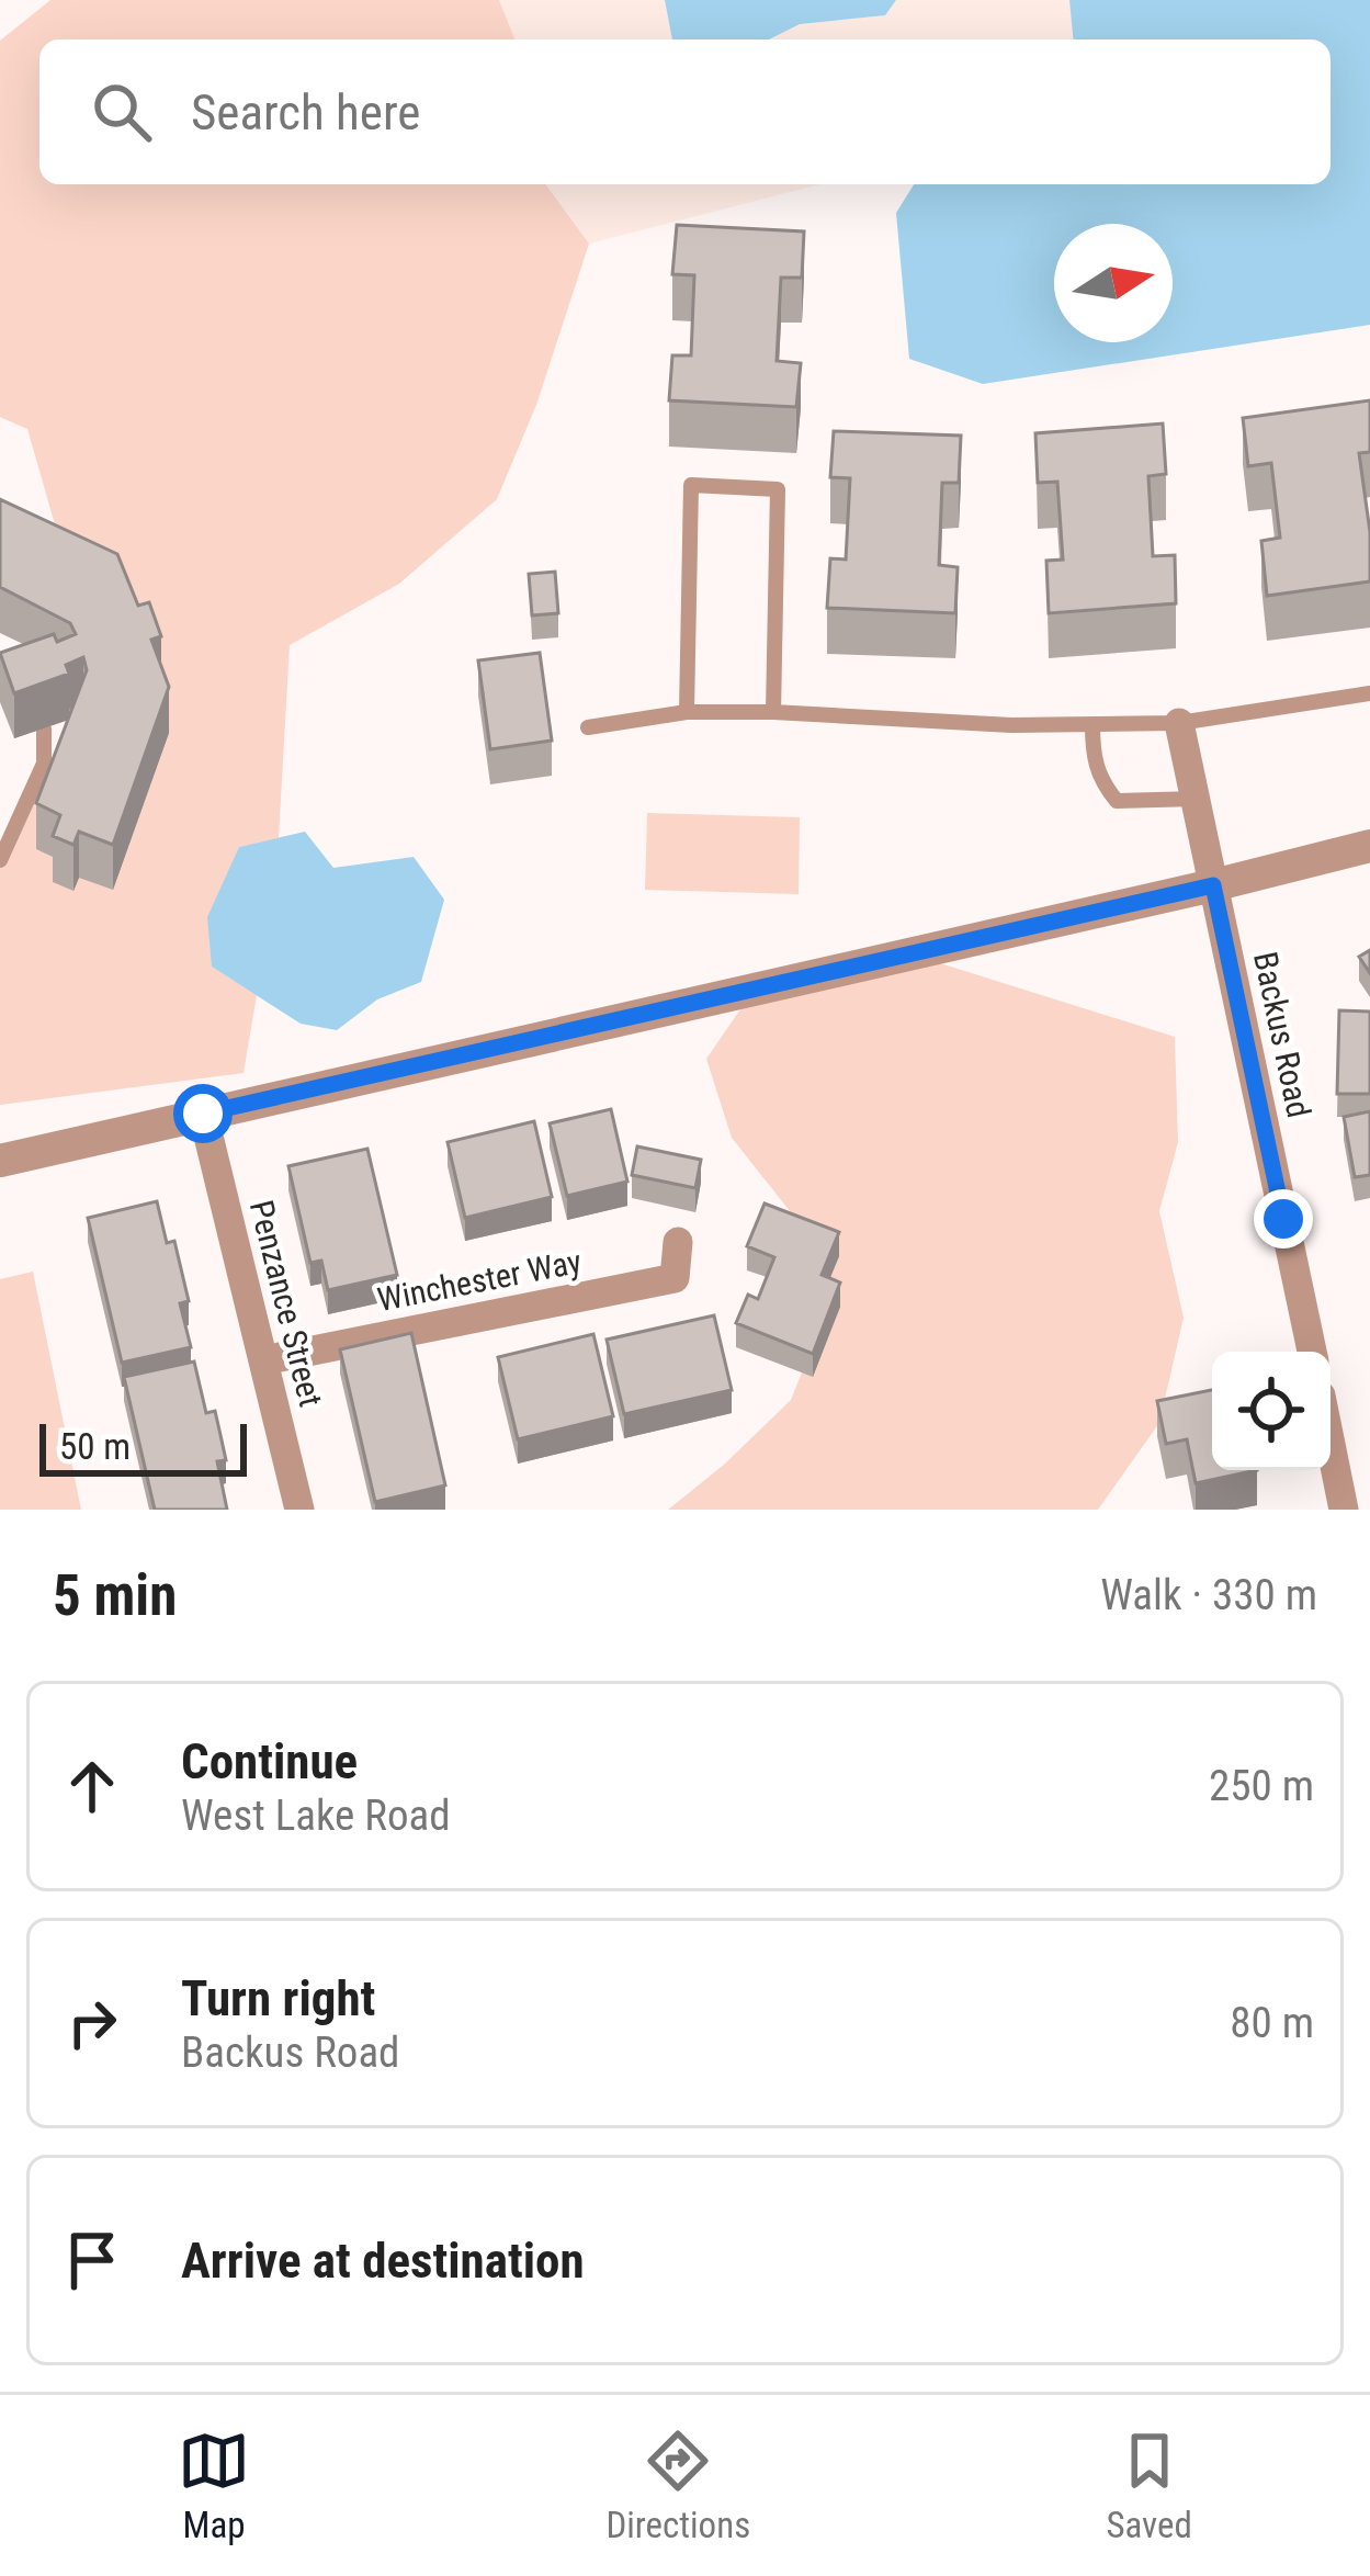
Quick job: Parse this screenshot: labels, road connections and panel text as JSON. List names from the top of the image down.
{
  "streets": {
    "street": ["Backus Road", "Winchester Way", "Penzance Street"]
  },
  "crossings": [
    ["Winchester Way", "Penzance Street"]
  ],
  "scale_bar": "50 m",
  "north": "right",
  "page": {
    "search": "Search here",
    "scale": "50 m",
    "heading": ["5 min", "Walk · 330 m"],
    "list": [
      ["Continue", "West Lake Road", "250 m"],
      ["Turn right", "Backus Road", "80 m"],
      "Arrive at destination"
    ],
    "nav": ["Map", "Directions", "Saved"]
  }
}
